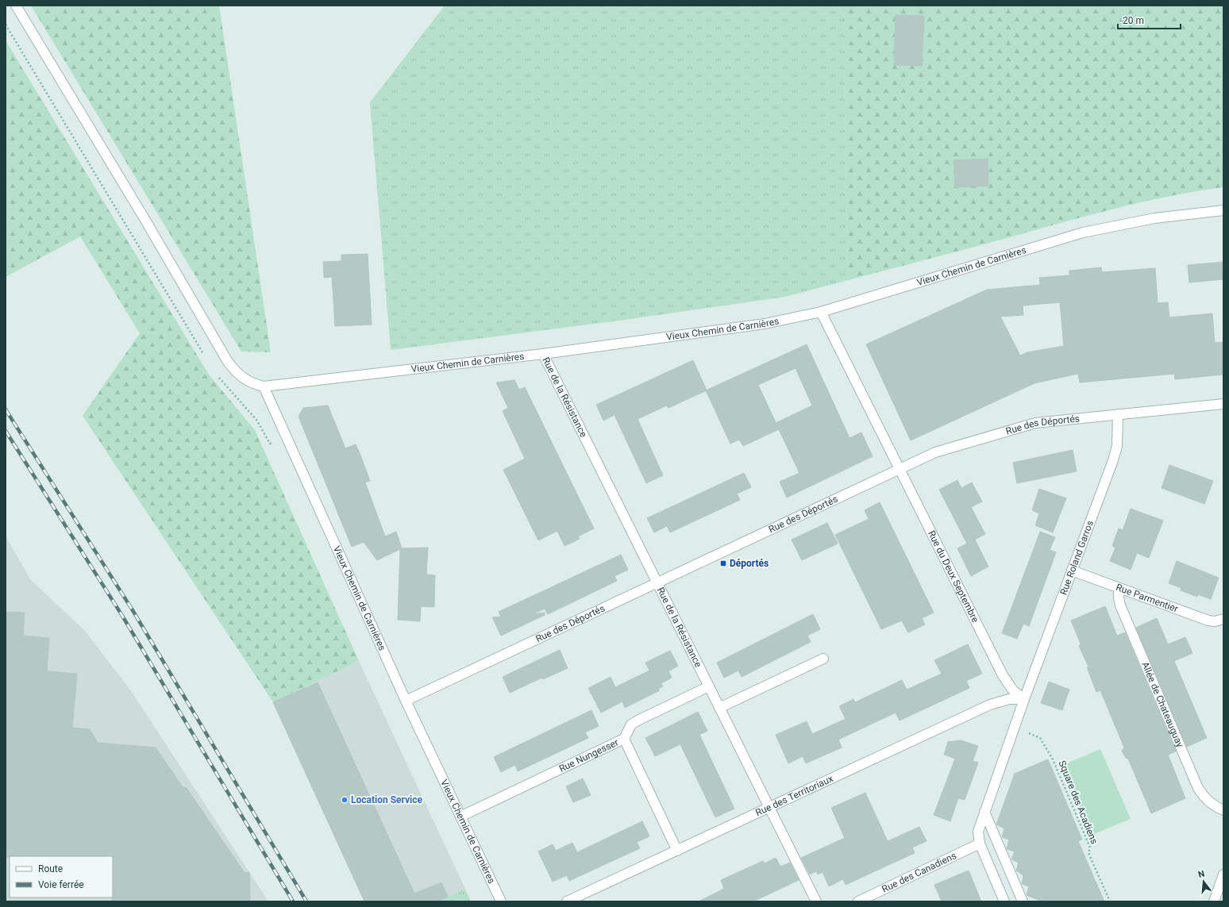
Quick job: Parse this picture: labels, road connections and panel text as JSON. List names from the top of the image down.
{
  "streets": {
    "street": [
      "Vieux Chemin de Carnières",
      "Rue de la Résistance",
      "Rue des Déportés",
      "Rue Roland Garros",
      "Rue du Deux Septembre",
      "Rue Parmentier",
      "Allée de Chateauguay",
      "Rue Nungesser",
      "Rue des Territoriaux",
      "Rue des Canadiens"
    ],
    "path": ["Square des Acadiens"]
  },
  "crossings": [
    ["Vieux Chemin de Carnières", "Rue de la Résistance"],
    ["Vieux Chemin de Carnières", "Rue des Déportés"],
    ["Vieux Chemin de Carnières", "Rue du Deux Septembre"],
    ["Vieux Chemin de Carnières", "Rue Nungesser"],
    ["Rue de la Résistance", "Rue des Déportés"],
    ["Rue de la Résistance", "Rue Nungesser"],
    ["Rue de la Résistance", "Rue des Territoriaux"],
    ["Rue des Déportés", "Rue Roland Garros"],
    ["Rue des Déportés", "Rue du Deux Septembre"],
    ["Rue Roland Garros", "Rue du Deux Septembre"],
    ["Rue Roland Garros", "Rue Parmentier"],
    ["Rue Roland Garros", "Rue des Territoriaux"],
    ["Rue du Deux Septembre", "Rue des Territoriaux"],
    ["Rue Parmentier", "Allée de Chateauguay"]
  ],
  "places": {
    "transit": ["Déportés"],
    "other": ["Location Service"]
  },
  "legend": ["Route", "Voie ferrée"],
  "scale_bar": "20 m",
  "north": "top"
}
